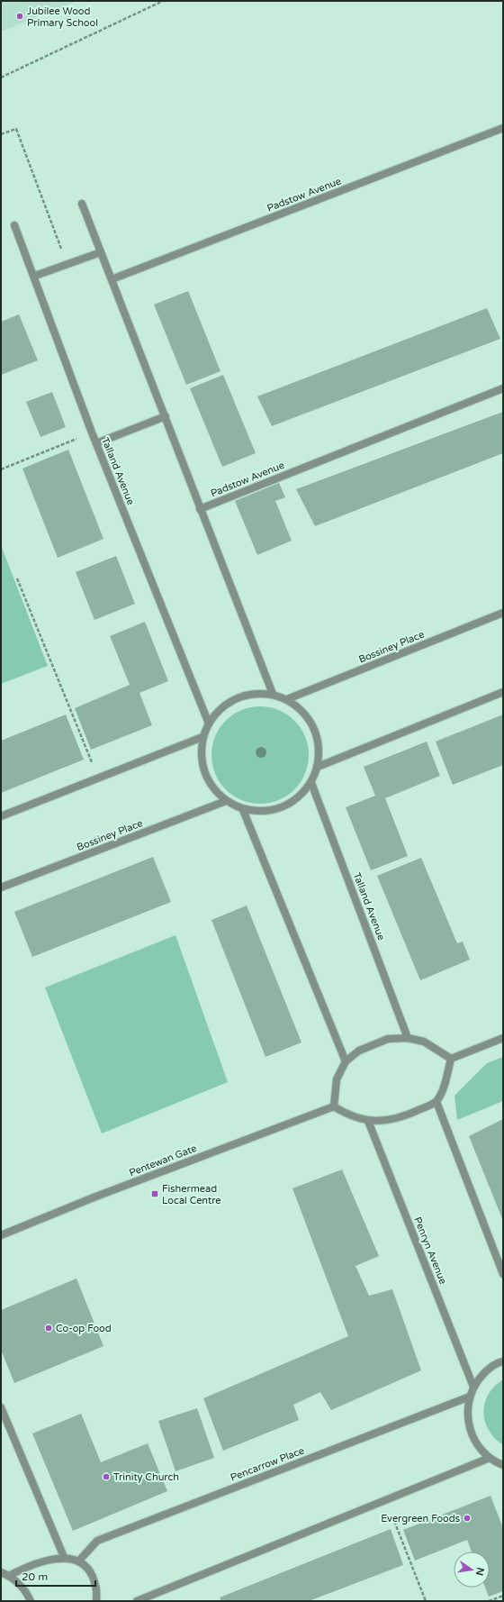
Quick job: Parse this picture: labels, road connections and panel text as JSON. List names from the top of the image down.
{
  "streets": {
    "street": [
      "Padstow Avenue",
      "Talland Avenue",
      "Bossiney Place",
      "Pentewan Gate",
      "Penryn Avenue",
      "Pencarrow Place"
    ]
  },
  "crossings": [
    ["Talland Avenue", "Bossiney Place"],
    ["Talland Avenue", "Pentewan Gate"],
    ["Talland Avenue", "Penryn Avenue"],
    ["Pentewan Gate", "Penryn Avenue"]
  ],
  "places": {
    "other": [
      "Jubilee Wood Primary School",
      "Co-op Food",
      "Trinity Church",
      "Evergreen Foods"
    ],
    "transit": ["Fishermead Local Centre"]
  },
  "scale_bar": "20 m",
  "north": "right"
}
